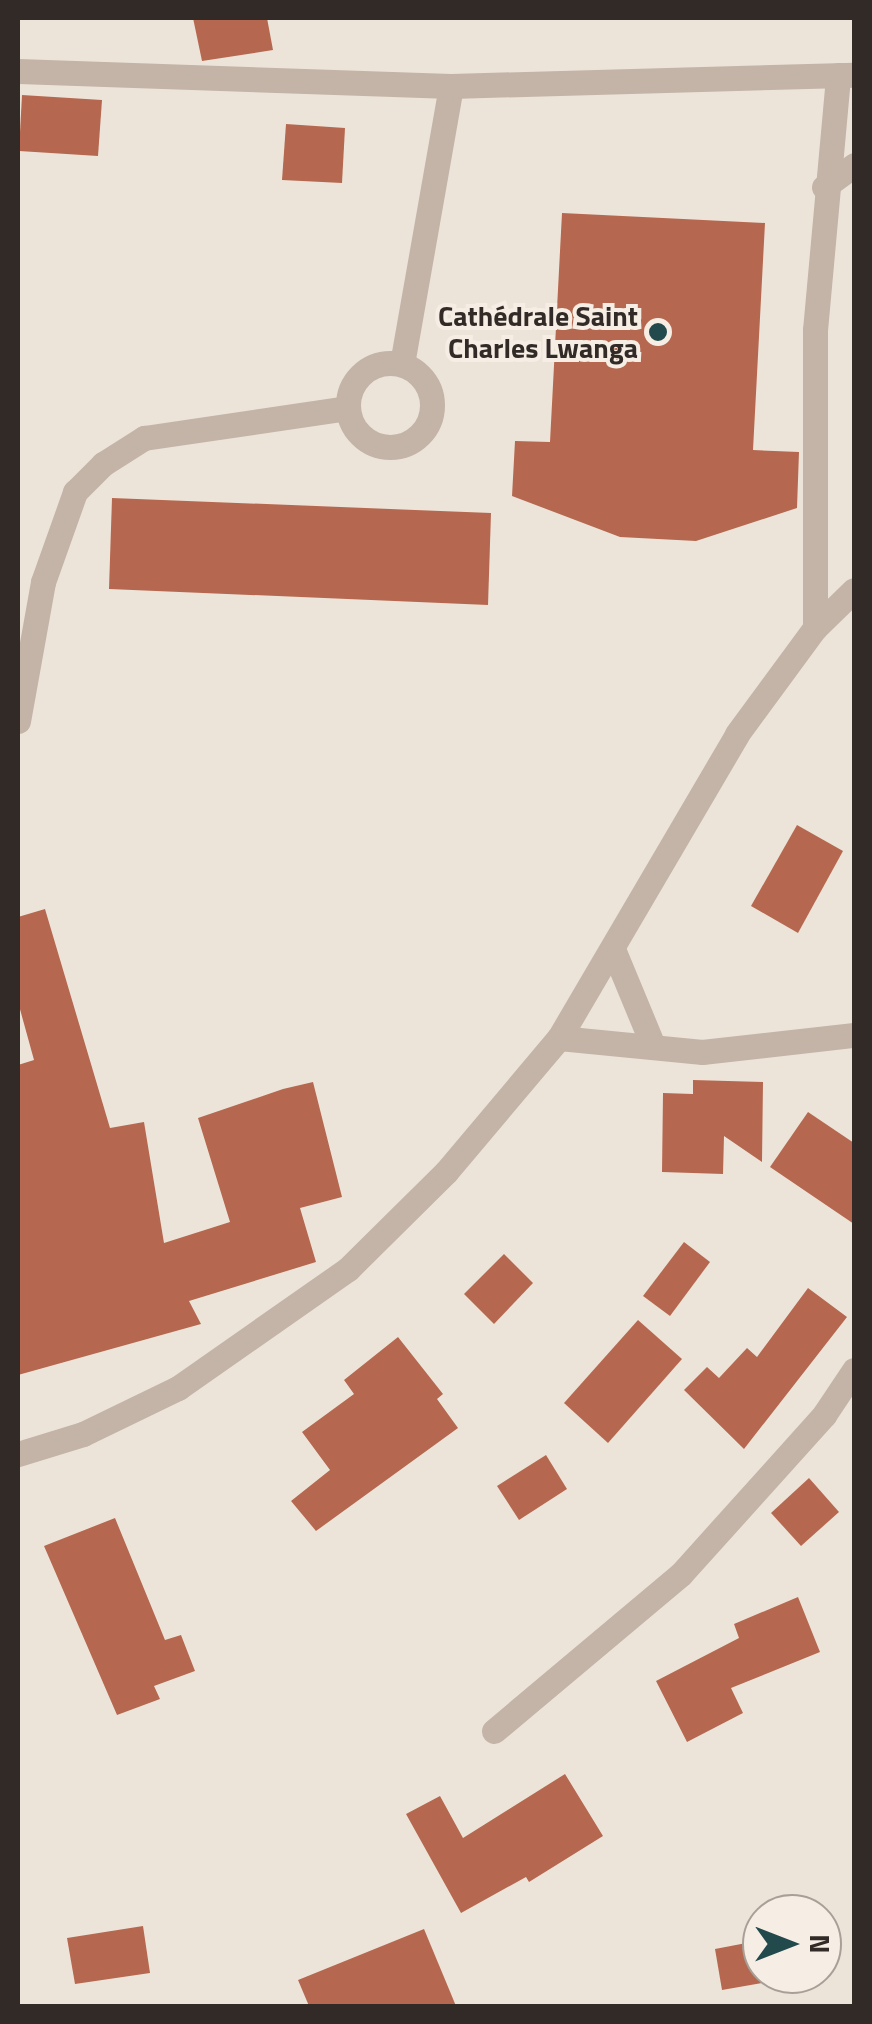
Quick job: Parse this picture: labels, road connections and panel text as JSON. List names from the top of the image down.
{
  "places": ["Cathédrale Saint Charles Lwanga"],
  "north": "right"
}
